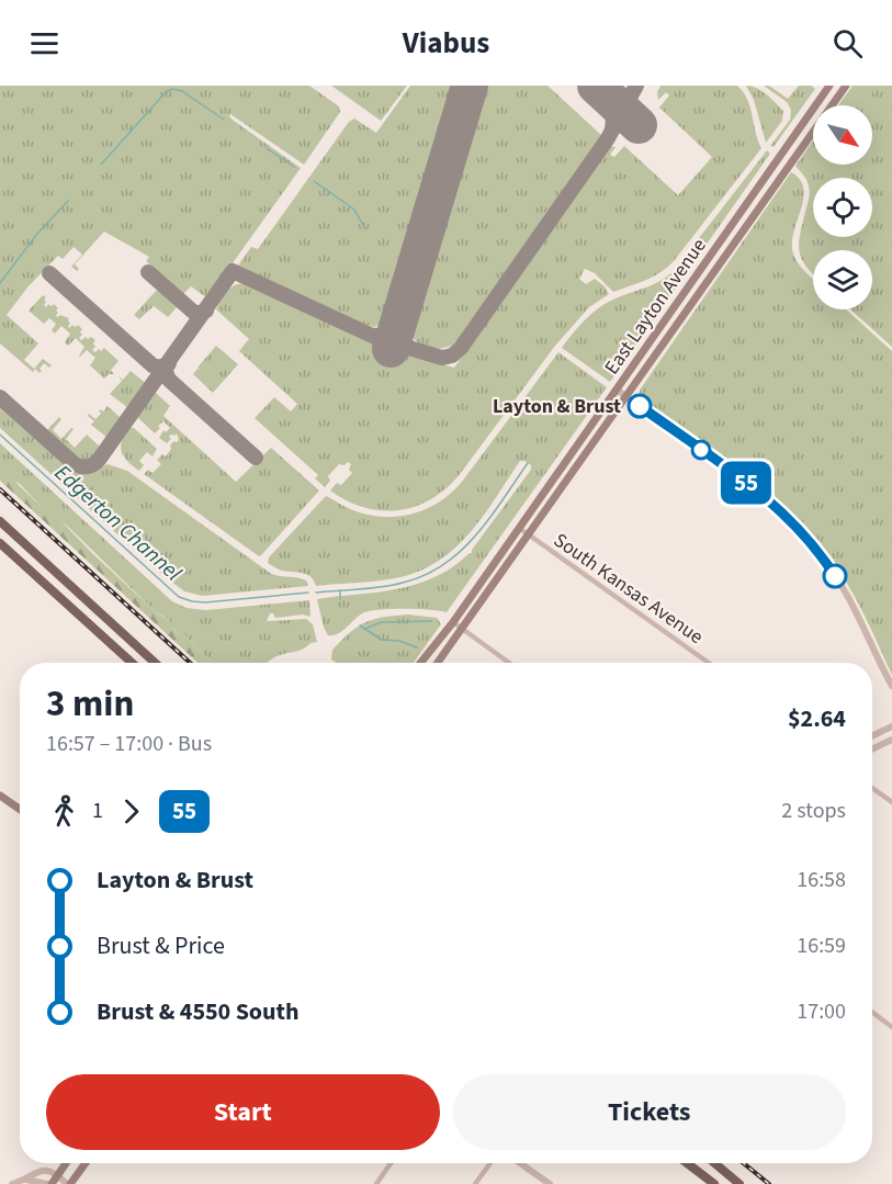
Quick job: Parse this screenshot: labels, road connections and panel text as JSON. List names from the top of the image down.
{
  "streets": {
    "main road": ["East Layton Avenue"],
    "street": ["South Kansas Avenue"]
  },
  "crossings": [
    ["East Layton Avenue", "South Kansas Avenue"]
  ],
  "water": ["Edgerton Channel"],
  "places": ["Layton & Brust"],
  "lines": ["bus line 55"],
  "north": "bottom right",
  "page": {
    "header": "Viabus",
    "on_map": "55",
    "heading": ["3 min", "16:57 – 17:00 · Bus", "$2.64"],
    "legs": ["1", "55", "2 stops"],
    "list": [
      {
        "name": "Layton & Brust",
        "value": "16:58"
      },
      {
        "name": "Brust & Price",
        "value": "16:59"
      },
      {
        "name": "Brust & 4550 South",
        "value": "17:00"
      }
    ],
    "buttons": ["Start", "Tickets"]
  }
}
